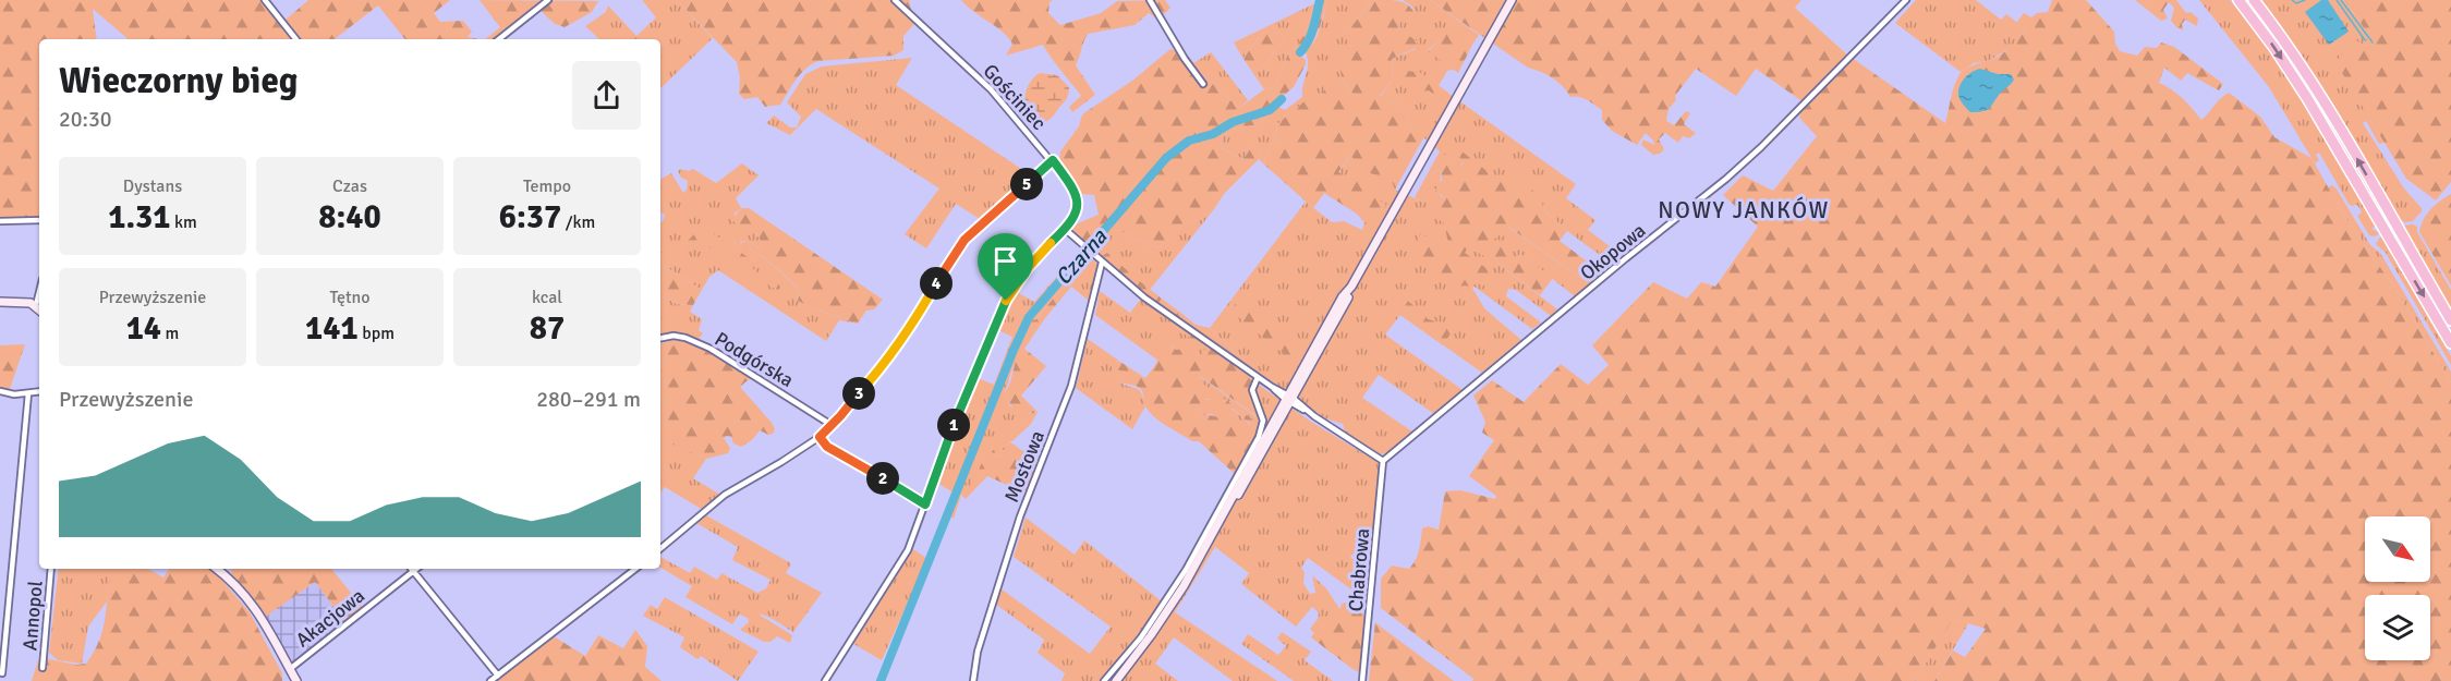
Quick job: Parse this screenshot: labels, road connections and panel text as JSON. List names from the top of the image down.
{
  "streets": {
    "street": [
      "Gościniec",
      "Okopowa",
      "Podgórska",
      "Mostowa",
      "Chabrowa",
      "Annopol",
      "Akacjowa"
    ]
  },
  "crossings": [
    ["Okopowa", "Chabrowa"]
  ],
  "districts": ["NOWY JANKÓW"],
  "water": ["Czarna"],
  "north": "bottom right",
  "page": {
    "heading": ["Wieczorny bieg", "20:30"],
    "stats": [
      ["Dystans", "1.31 km"],
      ["Czas", "8:40"],
      ["Tempo", "6:37 /km"],
      ["Przewyższenie", "14 m"],
      ["Tętno", "141 bpm"],
      ["kcal", "87"]
    ],
    "pins": [
      "5",
      "4",
      "3",
      "1",
      "2"
    ],
    "chart": ["Przewyższenie", "280–291 m"]
  }
}
